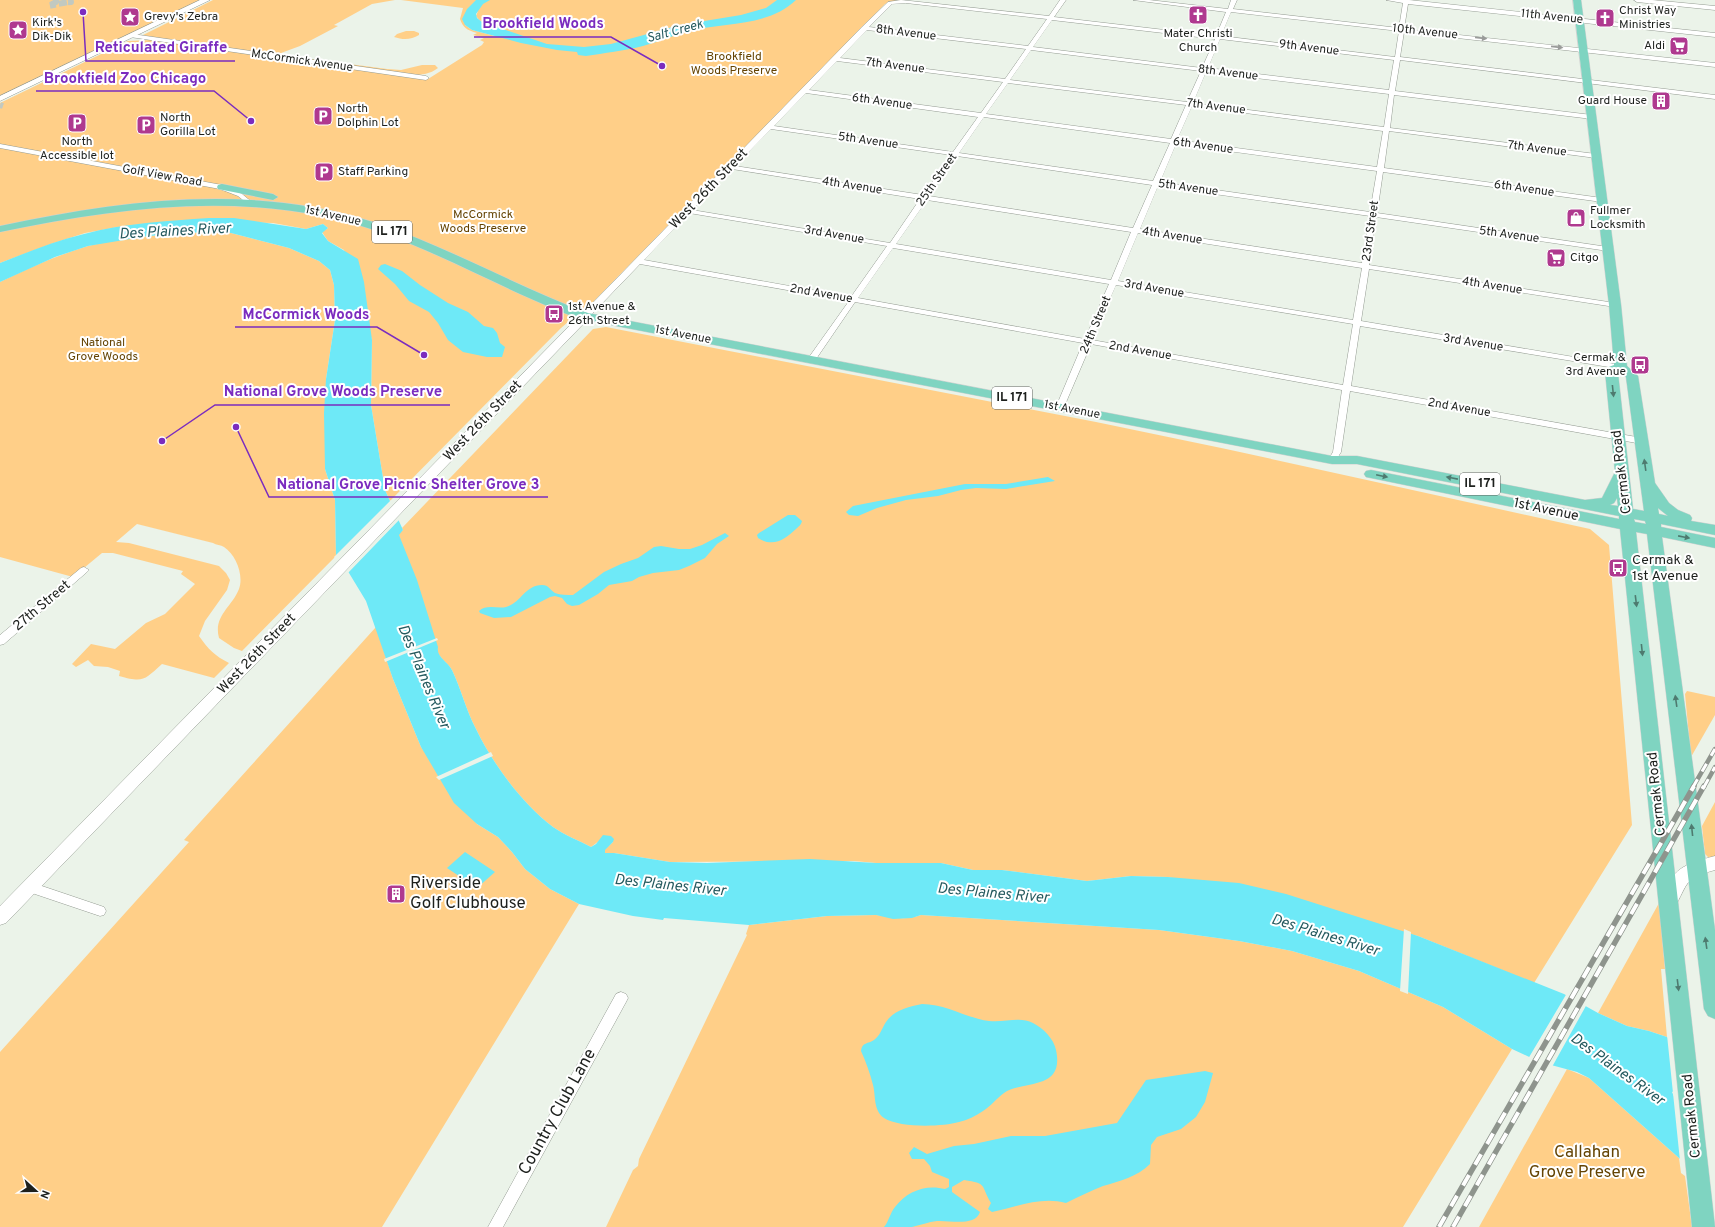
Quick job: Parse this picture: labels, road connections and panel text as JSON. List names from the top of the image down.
{
  "streets": {
    "main road": [
      "West 26th Street",
      "1st Avenue",
      "IL 171",
      "Cermak Road"
    ],
    "street": [
      "11th Avenue",
      "10th Avenue",
      "8th Avenue",
      "9th Avenue",
      "McCormick Avenue",
      "7th Avenue",
      "6th Avenue",
      "5th Avenue",
      "Golf View Road",
      "25th Street",
      "4th Avenue",
      "23rd Street",
      "3rd Avenue",
      "2nd Avenue",
      "24th Street",
      "27th Street",
      "Country Club Lane"
    ]
  },
  "crossings": [
    ["11th Avenue", "23rd Street"],
    ["10th Avenue", "23rd Street"],
    ["10th Avenue", "24th Street"],
    ["8th Avenue", "25th Street"],
    ["8th Avenue", "West 26th Street"],
    ["8th Avenue", "23rd Street"],
    ["8th Avenue", "24th Street"],
    ["9th Avenue", "25th Street"],
    ["9th Avenue", "West 26th Street"],
    ["9th Avenue", "23rd Street"],
    ["9th Avenue", "24th Street"],
    ["7th Avenue", "25th Street"],
    ["7th Avenue", "West 26th Street"],
    ["7th Avenue", "23rd Street"],
    ["7th Avenue", "24th Street"],
    ["6th Avenue", "25th Street"],
    ["6th Avenue", "West 26th Street"],
    ["6th Avenue", "23rd Street"],
    ["6th Avenue", "24th Street"],
    ["5th Avenue", "25th Street"],
    ["5th Avenue", "West 26th Street"],
    ["5th Avenue", "23rd Street"],
    ["5th Avenue", "24th Street"],
    ["Golf View Road", "1st Avenue"],
    ["25th Street", "4th Avenue"],
    ["25th Street", "1st Avenue"],
    ["25th Street", "3rd Avenue"],
    ["25th Street", "2nd Avenue"],
    ["4th Avenue", "West 26th Street"],
    ["4th Avenue", "23rd Street"],
    ["4th Avenue", "24th Street"],
    ["West 26th Street", "1st Avenue"],
    ["West 26th Street", "3rd Avenue"],
    ["West 26th Street", "2nd Avenue"],
    ["1st Avenue", "23rd Street"],
    ["1st Avenue", "24th Street"],
    ["1st Avenue", "Cermak Road"],
    ["23rd Street", "3rd Avenue"],
    ["23rd Street", "2nd Avenue"],
    ["3rd Avenue", "24th Street"],
    ["3rd Avenue", "Cermak Road"],
    ["2nd Avenue", "24th Street"],
    ["2nd Avenue", "Cermak Road"]
  ],
  "water": ["Salt Creek", "Des Plaines River"],
  "parks": [
    "Brookfield Woods Preserve",
    "McCormick Woods Preserve",
    "National Grove Woods",
    "Callahan Grove Preserve"
  ],
  "places": {
    "other": [
      "Reticulated Giraffe",
      "Brookfield Woods",
      "Brookfield Zoo Chicago",
      "McCormick Woods",
      "National Grove Picnic Shelter Grove 3",
      "National Grove Woods Preserve"
    ],
    "church": ["Mater Christi Church", "Christ Way Ministries"],
    "place": ["Grevy's Zebra", "Kirk's Dik-Dik"],
    "supermarket": ["Aldi", "Citgo"],
    "building": ["Guard House", "Riverside Golf Clubhouse"],
    "parking": [
      "North Dolphin Lot",
      "North Accessible lot",
      "North Gorilla Lot",
      "Staff Parking"
    ],
    "shop": ["Fullmer Locksmith"],
    "bus stop": ["1st Avenue & 26th Street", "Cermak & 3rd Avenue", "Cermak & 1st Avenue"]
  },
  "north": "right"
}
